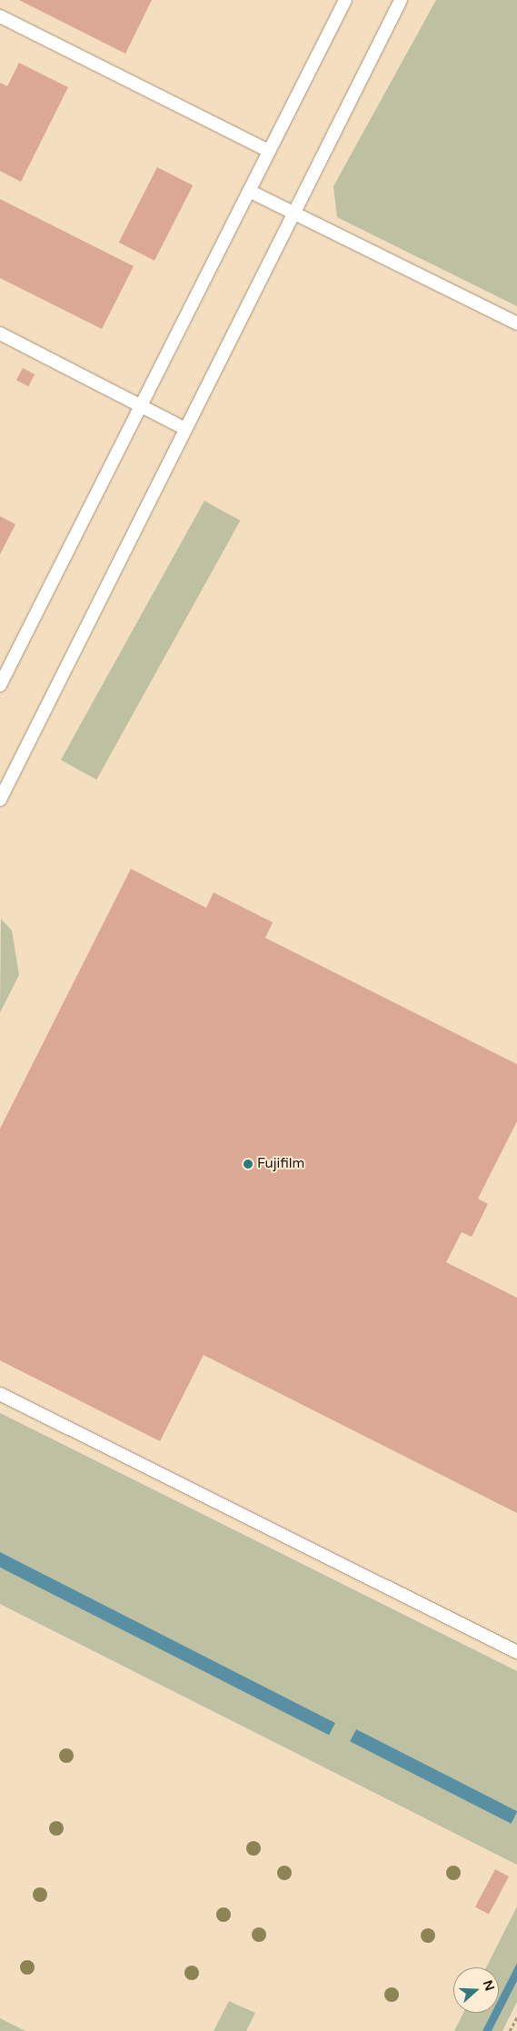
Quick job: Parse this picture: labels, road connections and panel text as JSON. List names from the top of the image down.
{
  "places": ["Fujifilm"],
  "north": "right"
}
